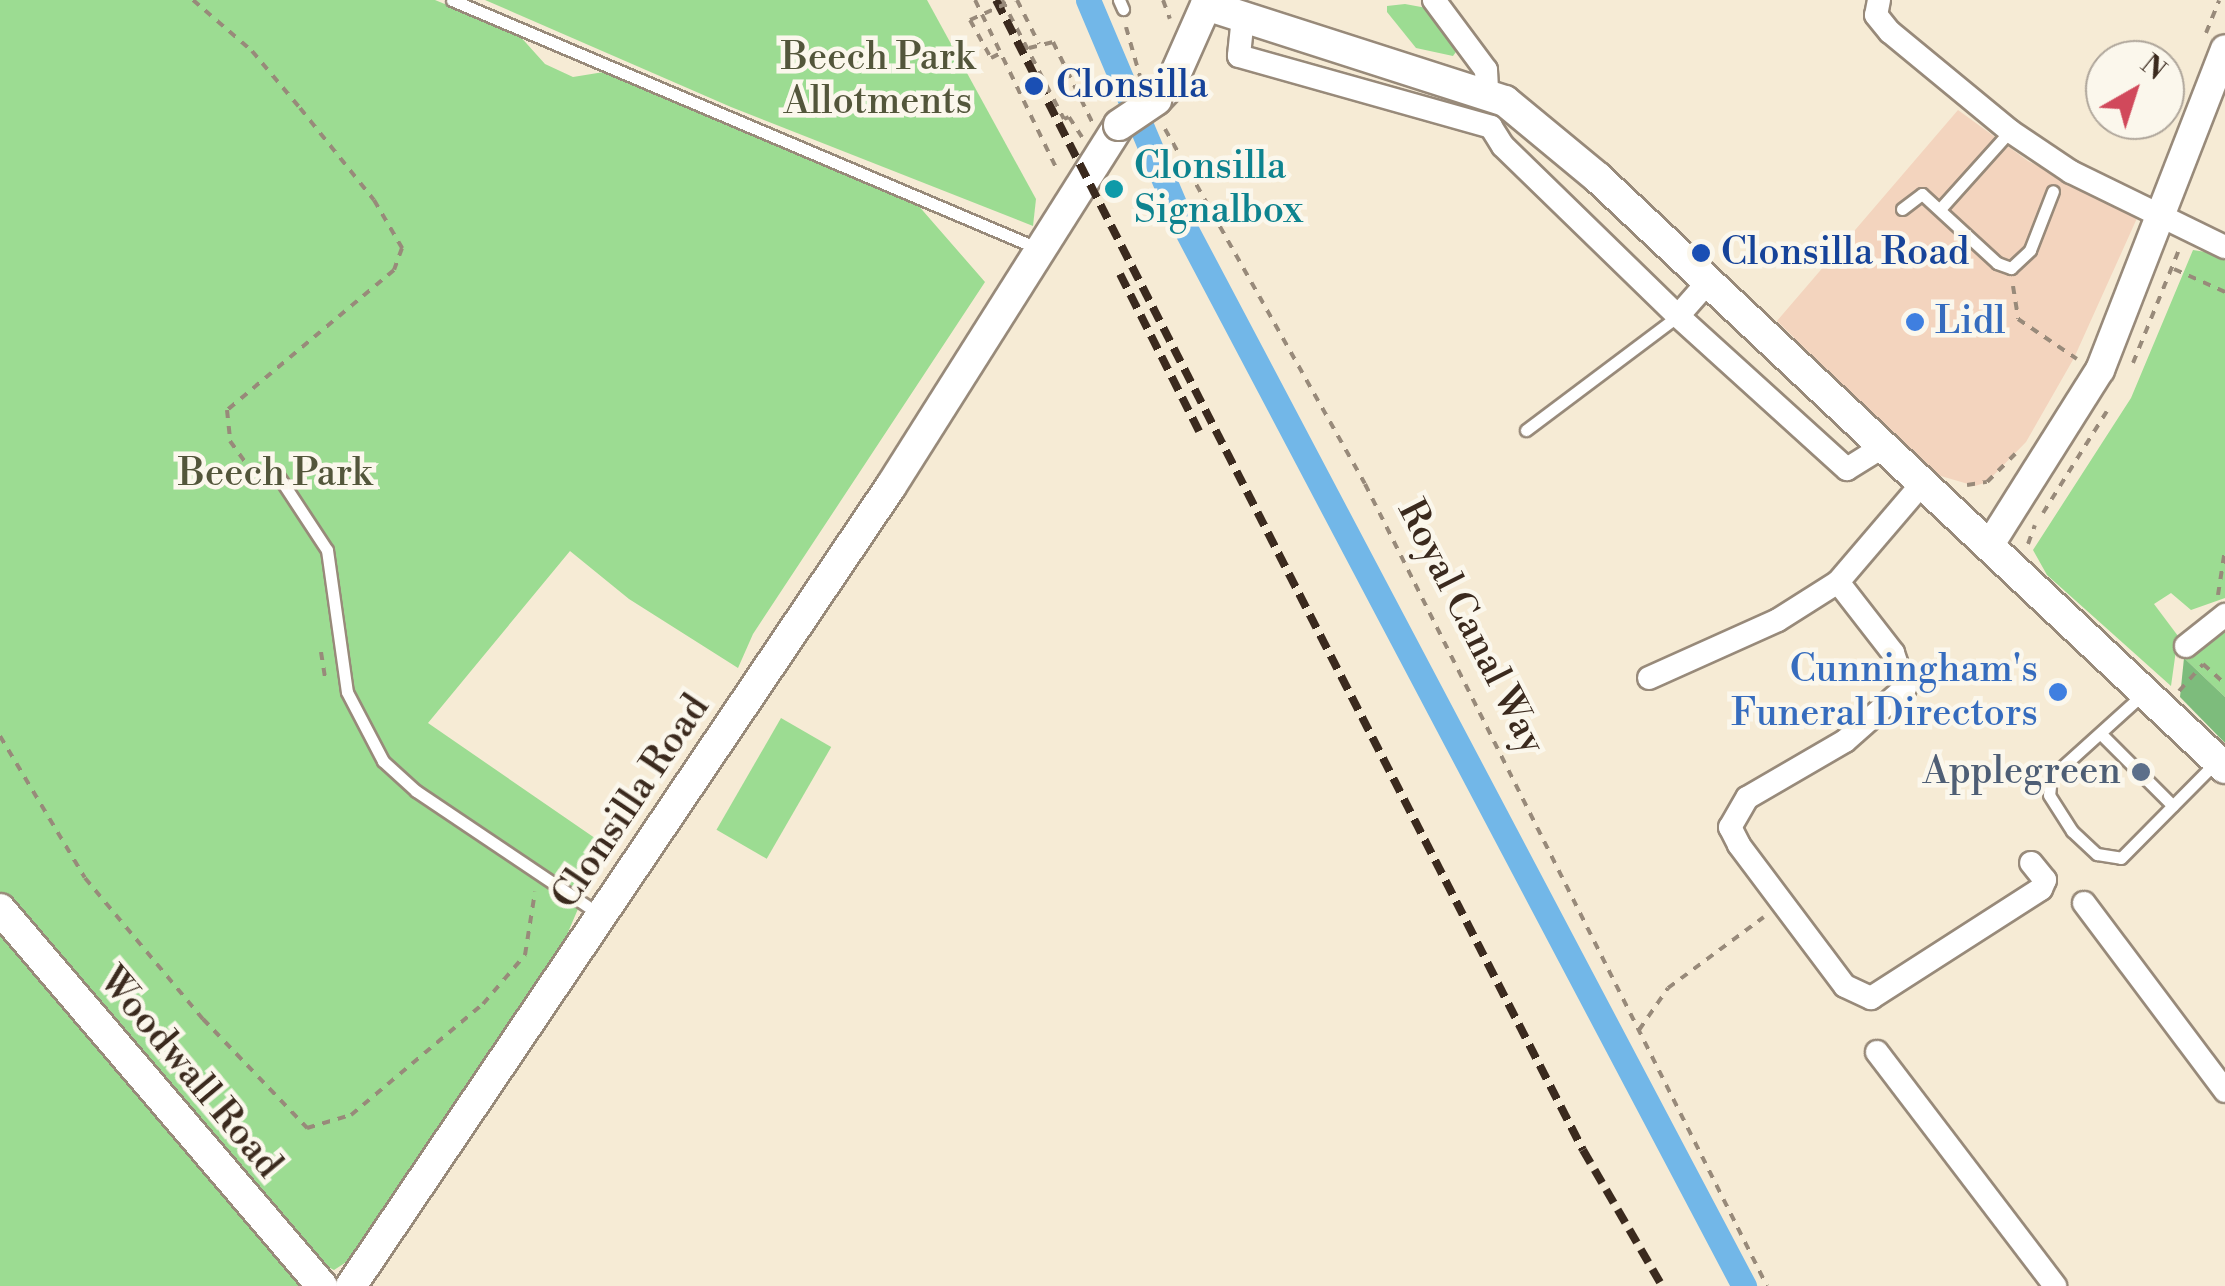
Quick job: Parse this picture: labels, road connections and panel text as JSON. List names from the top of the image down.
{
  "streets": {
    "main road": ["Clonsilla Road", "Woodwall Road"],
    "path": ["Royal Canal Way"]
  },
  "crossings": [
    ["Royal Canal Way", "Clonsilla Road"]
  ],
  "parks": ["Beech Park Allotments", "Beech Park"],
  "places": [
    "Clonsilla",
    "Clonsilla Signalbox",
    "Clonsilla Road",
    "Lidl",
    "Cunningham's Funeral Directors",
    "Applegreen"
  ],
  "north": "top right"
}
